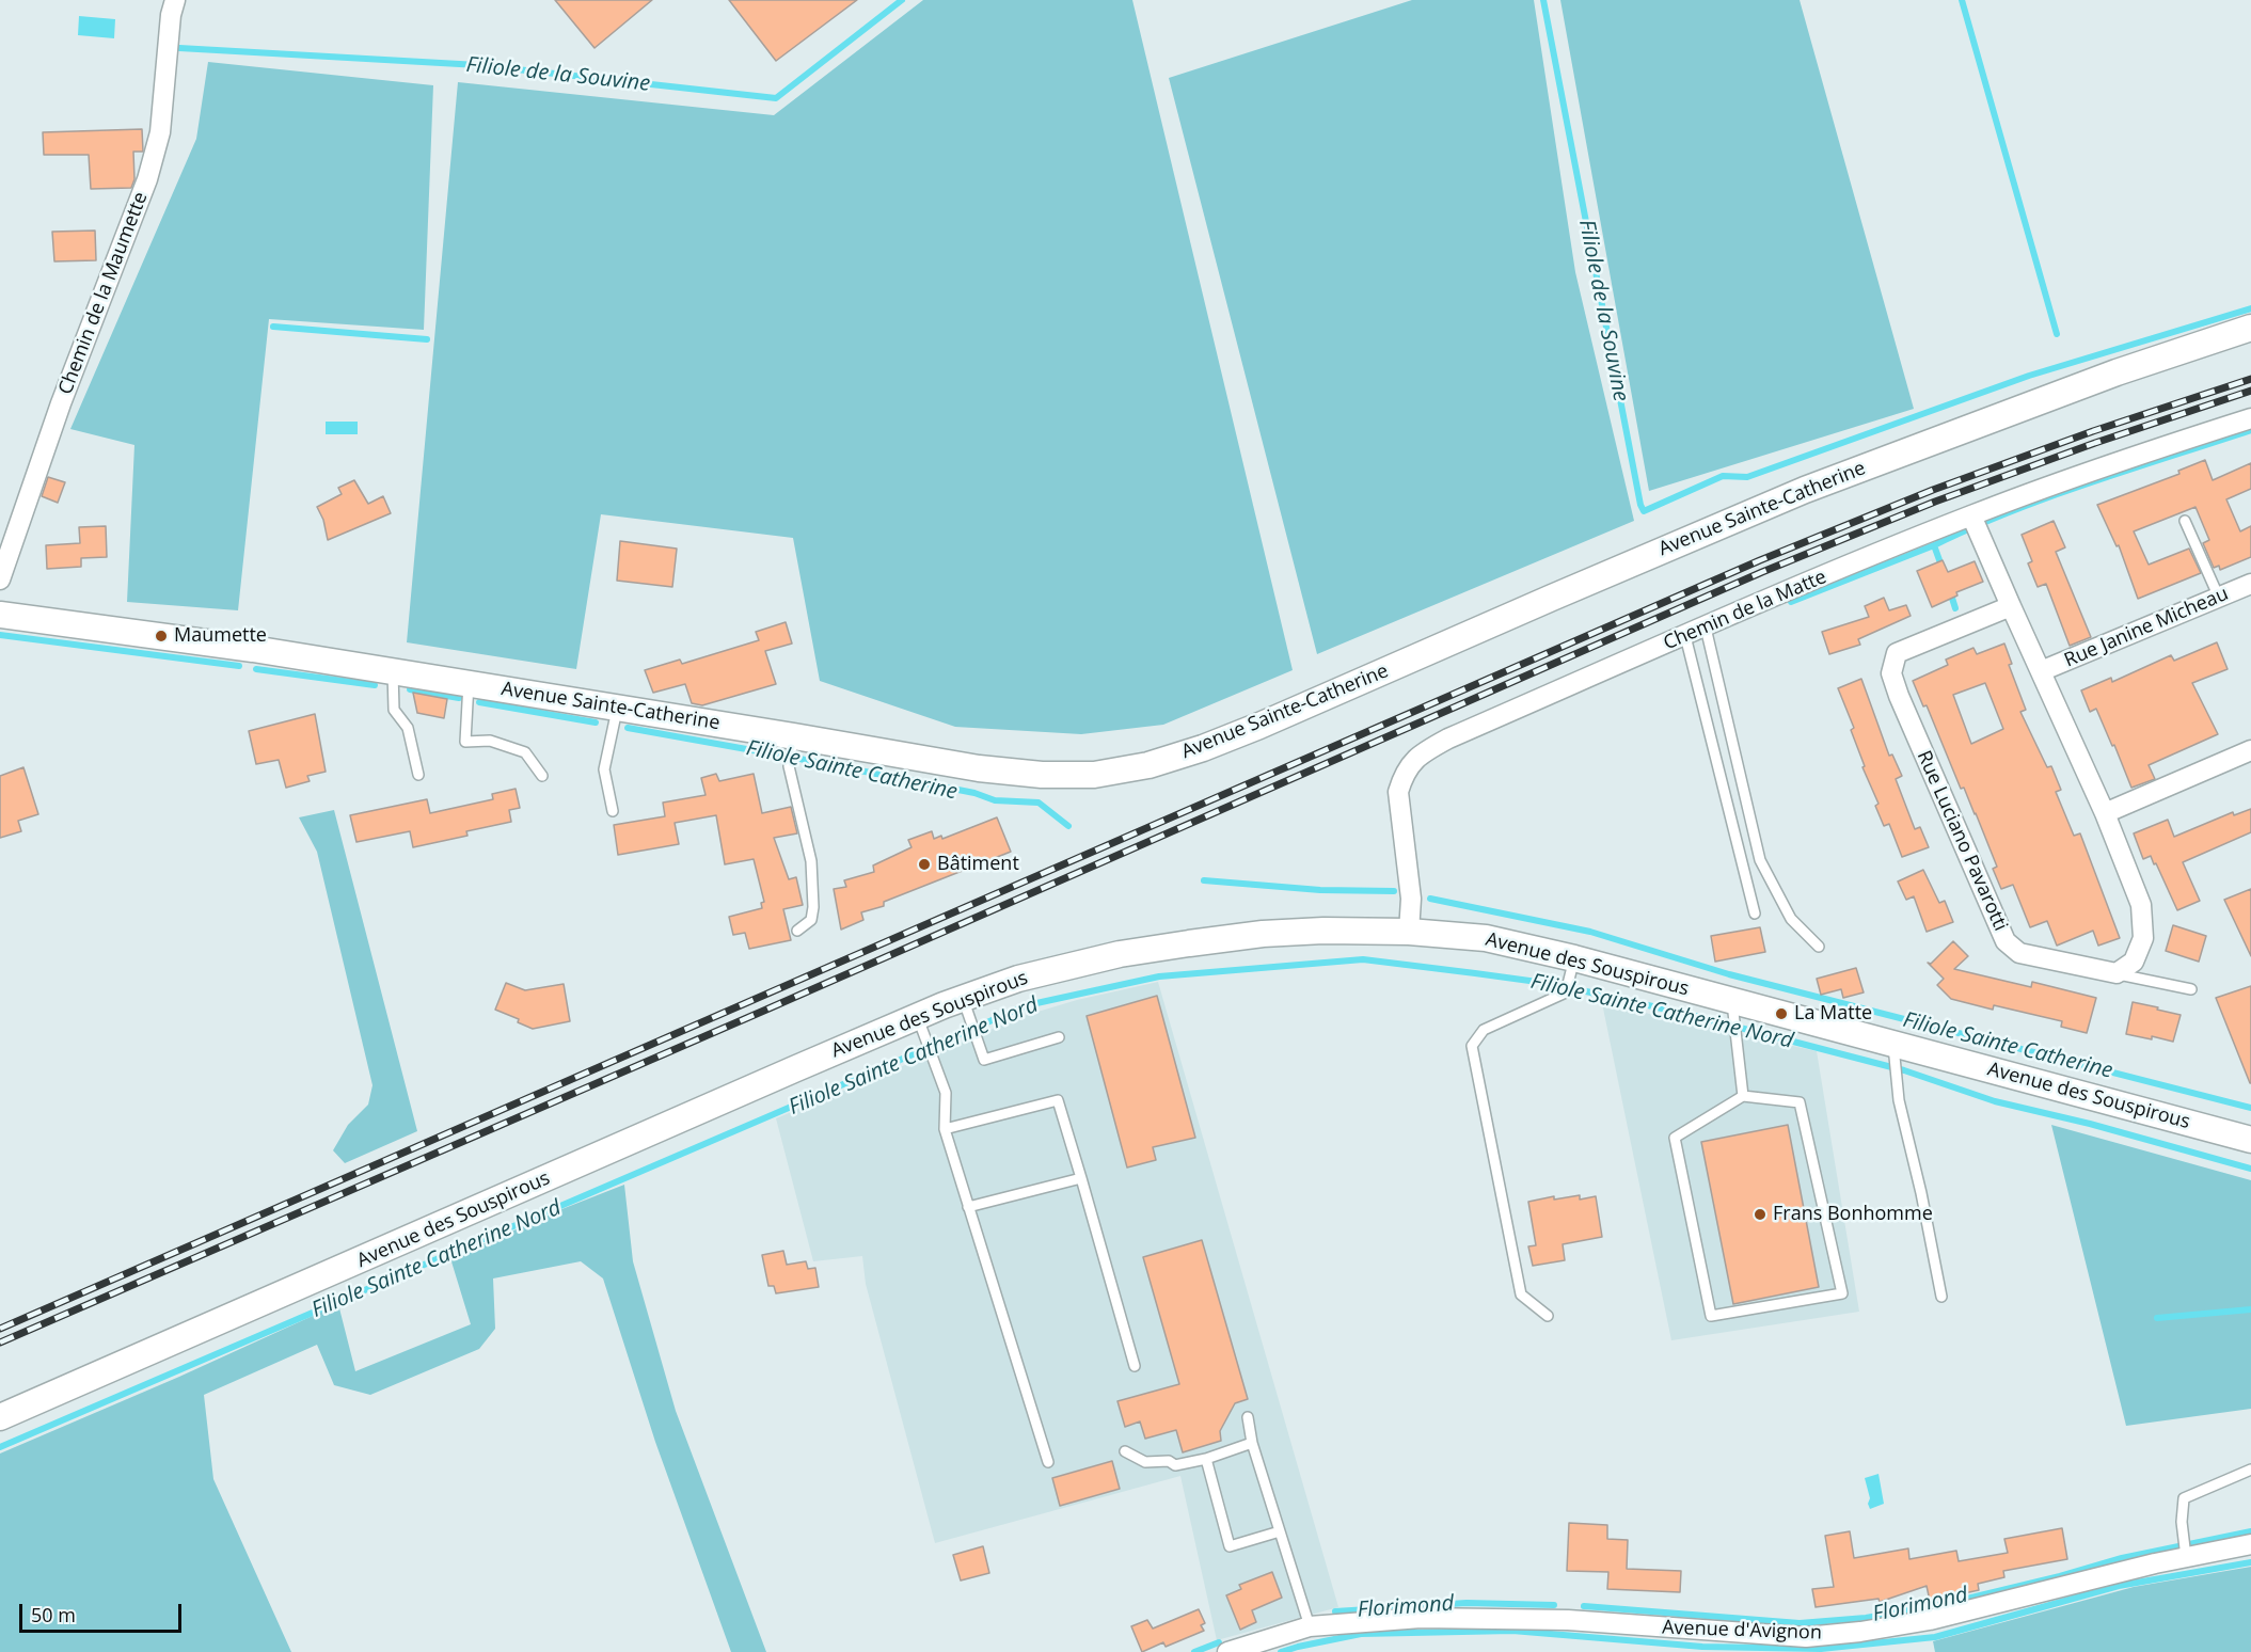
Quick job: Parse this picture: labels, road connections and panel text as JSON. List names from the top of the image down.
{
  "streets": {
    "main road": ["Avenue Sainte-Catherine", "Avenue des Souspirous"],
    "street": [
      "Chemin de la Maumette",
      "Chemin de la Matte",
      "Rue Janine Micheau",
      "Rue Luciano Pavarotti",
      "Avenue d'Avignon"
    ]
  },
  "crossings": [
    ["Chemin de la Matte", "Avenue des Souspirous"]
  ],
  "water": [
    "Filiole de la Souvine",
    "Filiole Sainte Catherine",
    "Filiole Sainte Catherine Nord",
    "Florimond"
  ],
  "places": [
    "Maumette",
    "Bâtiment",
    "La Matte",
    "Frans Bonhomme"
  ],
  "scale_bar": "50 m"
}
